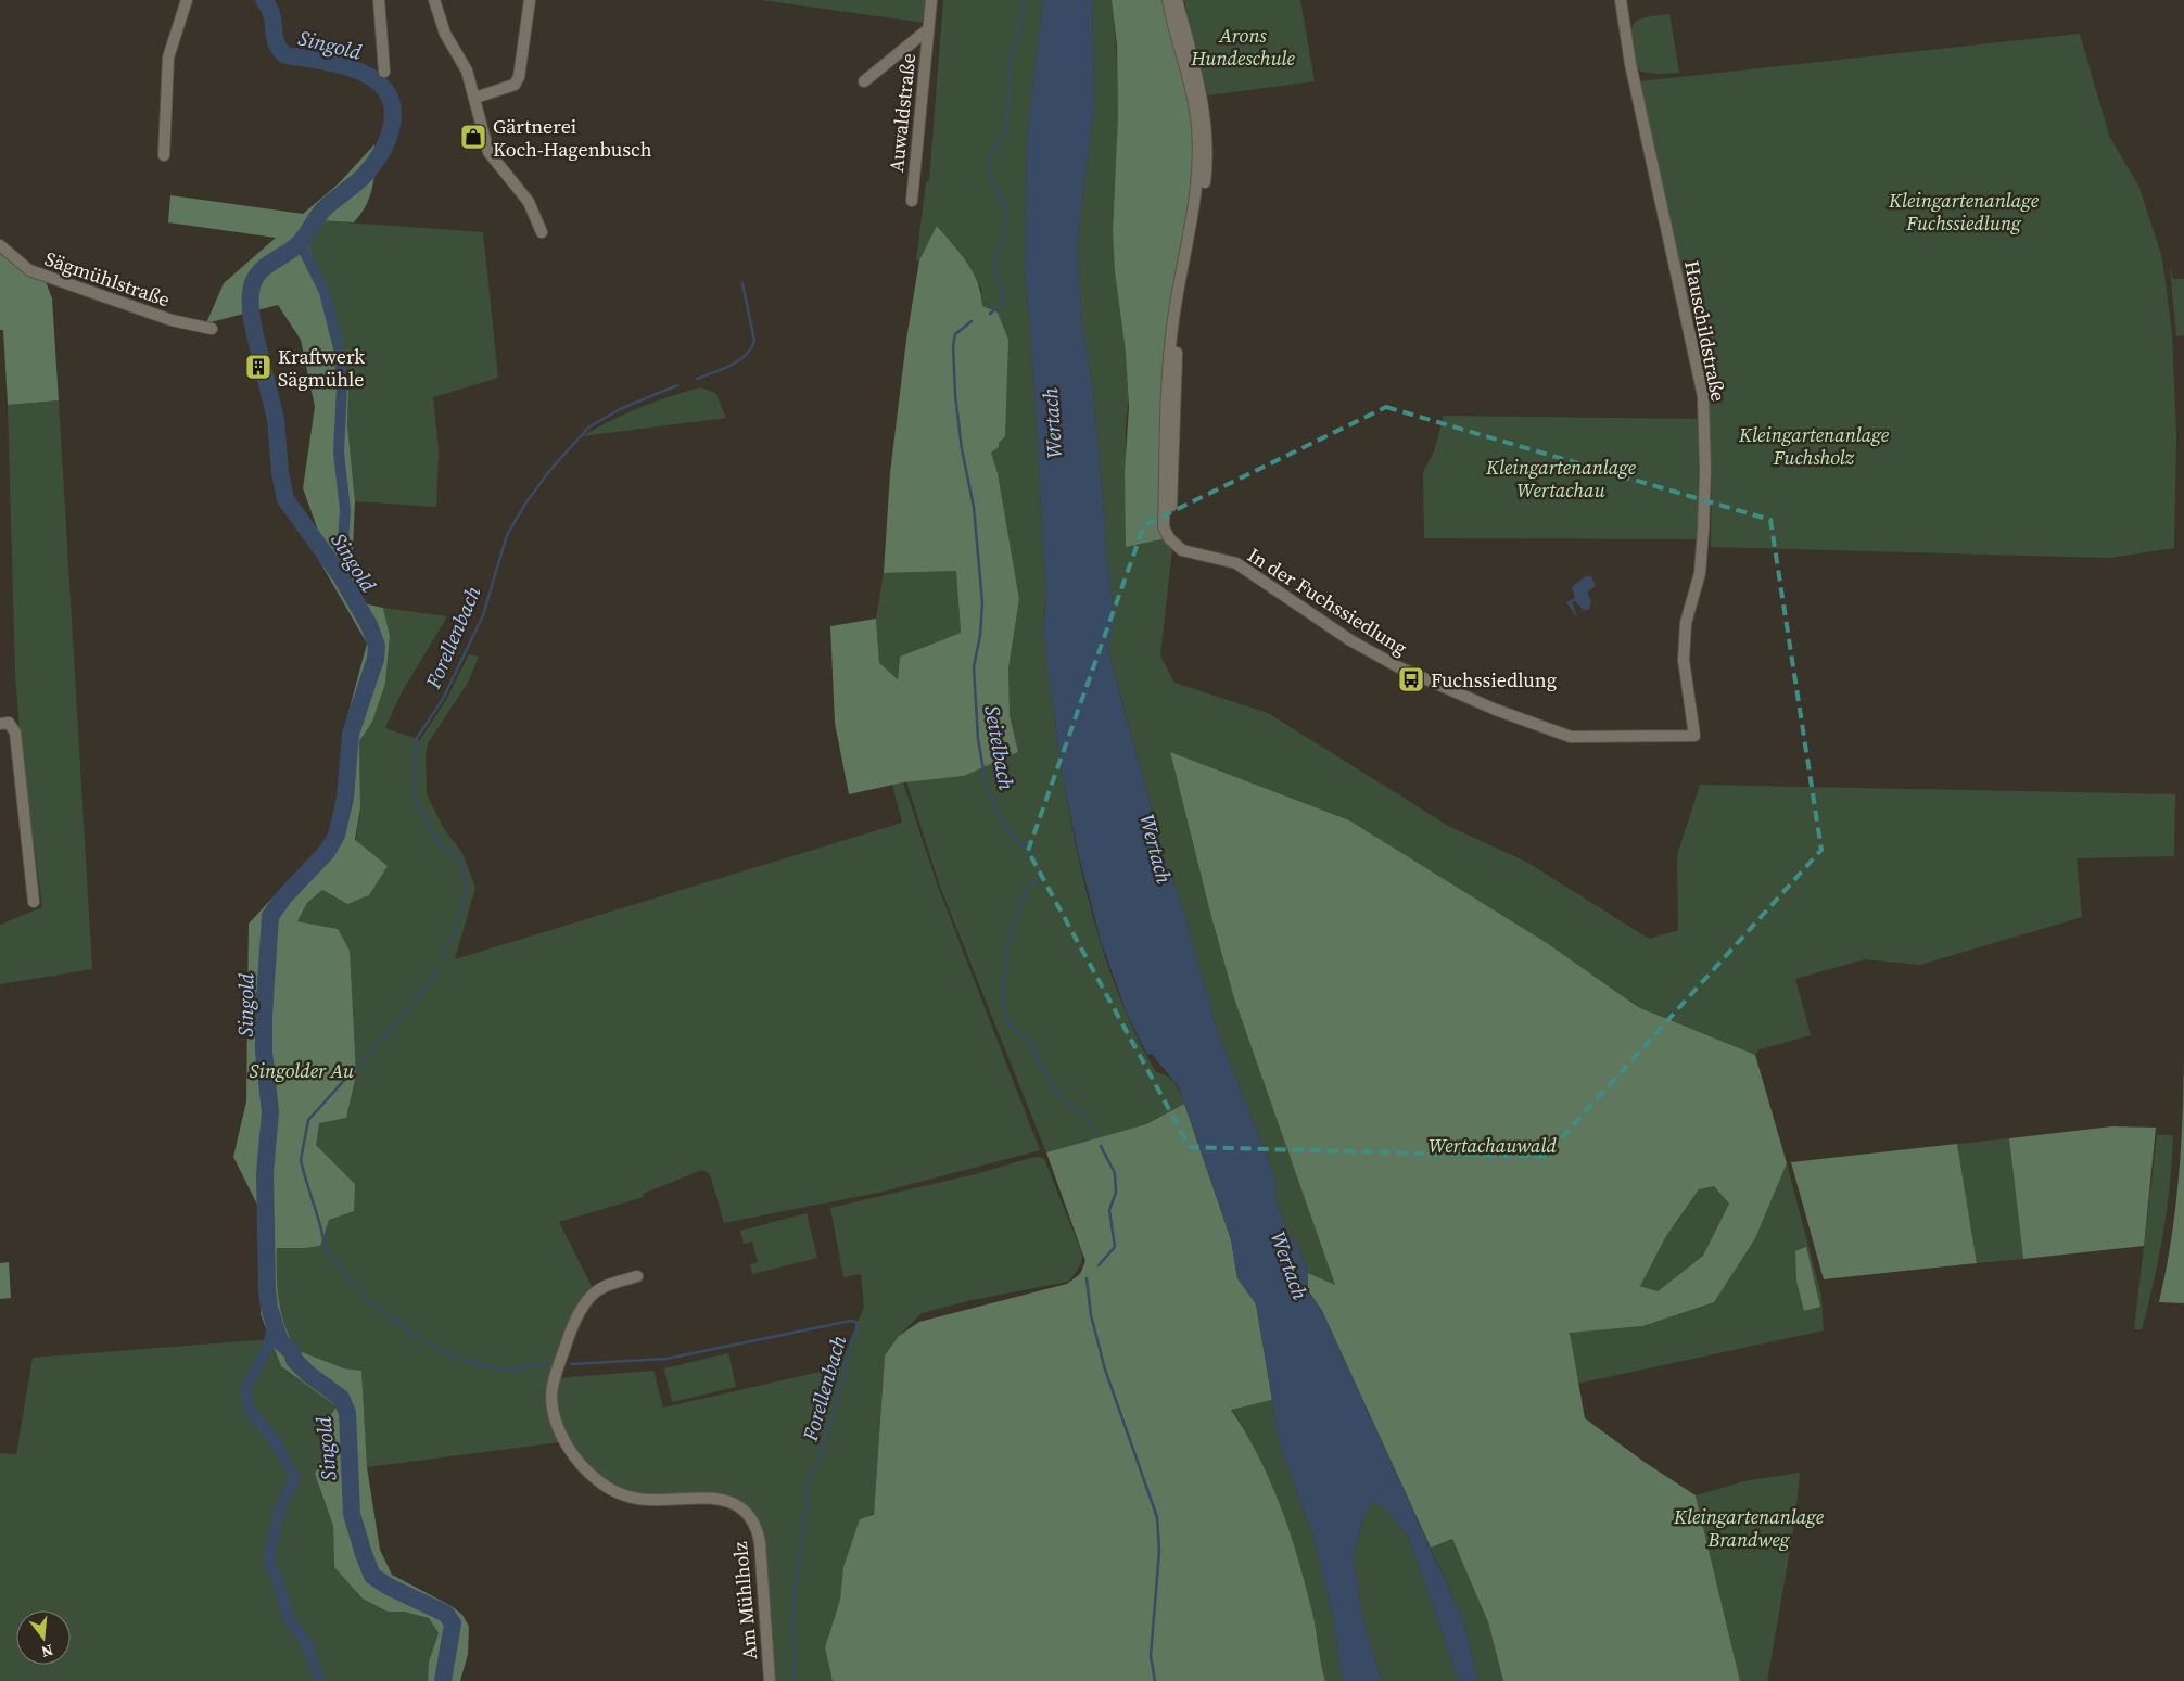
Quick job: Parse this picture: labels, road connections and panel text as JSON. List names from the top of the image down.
{
  "streets": {
    "street": [
      "Auwaldstraße",
      "Sägmühlstraße",
      "Hauschildstraße",
      "In der Fuchssiedlung",
      "Am Mühlholz"
    ]
  },
  "crossings": [
    ["Hauschildstraße", "In der Fuchssiedlung"]
  ],
  "water": [
    "Singold",
    "Wertach",
    "Forellenbach",
    "Seitelbach"
  ],
  "parks": [
    "Arons Hundeschule",
    "Kleingartenanlage Fuchssiedlung",
    "Kleingartenanlage Fuchsholz",
    "Kleingartenanlage Wertachau",
    "Singolder Au",
    "Wertachauwald",
    "Kleingartenanlage Brandweg"
  ],
  "places": {
    "shop": ["Gärtnerei Koch-Hagenbusch"],
    "building": ["Kraftwerk Sägmühle"],
    "bus stop": ["Fuchssiedlung"]
  },
  "north": "bottom"
}
